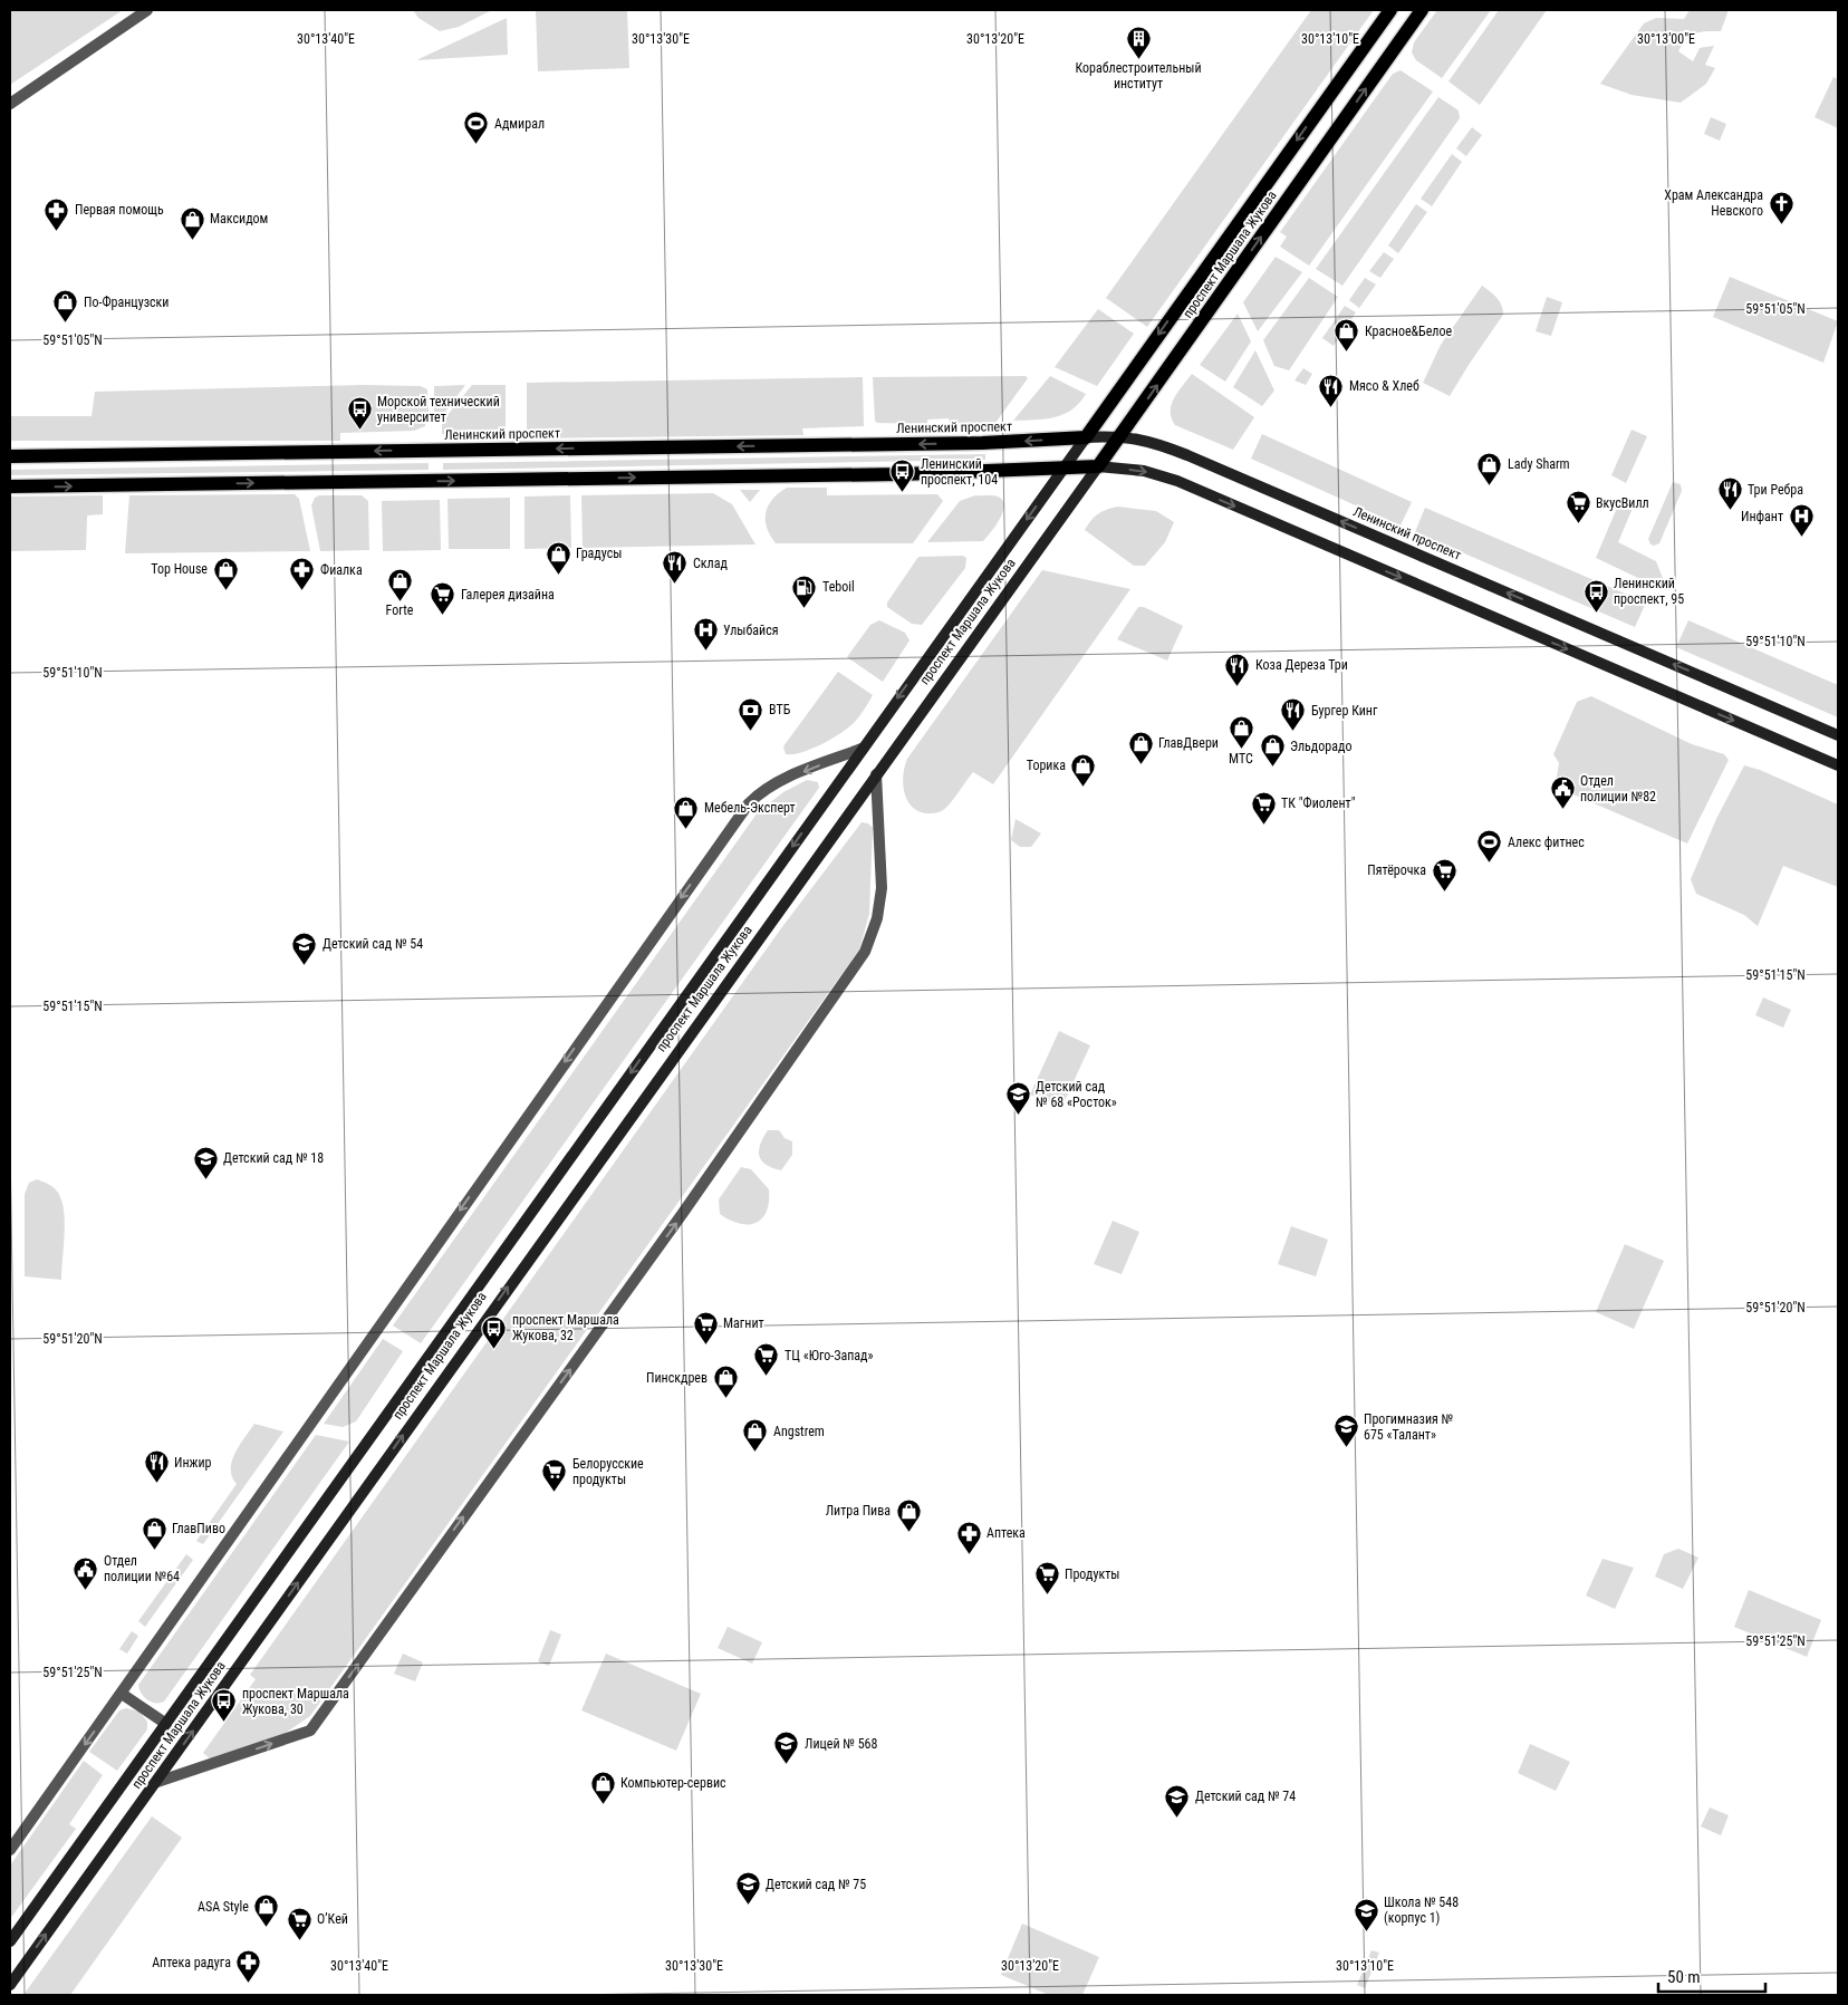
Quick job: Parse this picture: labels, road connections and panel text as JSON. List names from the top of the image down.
{
  "streets": {
    "main road": ["проспект Маршала Жукова", "Ленинский проспект"]
  },
  "crossings": [
    ["проспект Маршала Жукова", "Ленинский проспект"]
  ],
  "places": {
    "building": ["Кораблестроительный институт"],
    "sports": ["Адмирал", "Алекс фитнес"],
    "church": ["Храм Александра Невского"],
    "pharmacy": [
      "Первая помощь",
      "Фиалка",
      "Аптека",
      "Аптека радуга"
    ],
    "shop": [
      "Максидом",
      "По-Французски",
      "Красное&Белое",
      "Lady Sharm",
      "Градусы",
      "Top House",
      "Forte",
      "МТС",
      "ГлавДвери",
      "Эльдорадо",
      "Торика",
      "Мебель-Эксперт",
      "Пинскдрев",
      "Angstrem",
      "Литра Пива",
      "ГлавПиво",
      "Компьютер-сервис",
      "ASA Style"
    ],
    "restaurant": [
      "Мясо & Хлеб",
      "Три Ребра",
      "Склад",
      "Коза Дереза Три",
      "Бургер Кинг",
      "Инжир"
    ],
    "bus stop": [
      "Морской технический университет",
      "Ленинский проспект, 104",
      "Ленинский проспект, 95",
      "проспект Маршала Жукова, 32",
      "проспект Маршала Жукова, 30"
    ],
    "supermarket": [
      "ВкусВилл",
      "Галерея дизайна",
      "ТК \"Фиолент\"",
      "Пятёрочка",
      "Магнит",
      "ТЦ «Юго-Запад»",
      "Белорусские продукты",
      "Продукты",
      "О’Кей"
    ],
    "hospital": ["Инфант", "Улыбайся"],
    "fuel station": ["Teboil"],
    "bank": ["ВТБ"],
    "public building": ["Отдел полиции №82", "Отдел полиции №64"],
    "school or university": [
      "Детский сад № 54",
      "Детский сад № 68 «Росток»",
      "Детский сад № 18",
      "Прогимназия № 675 «Талант»",
      "Лицей № 568",
      "Детский сад № 74",
      "Детский сад № 75",
      "Школа № 548 (корпус 1)"
    ]
  },
  "scale_bar": "50 m",
  "coordinates": [
    "30°13'40\"E",
    "30°13'30\"E",
    "30°13'20\"E",
    "30°13'10\"E",
    "30°13'00\"E",
    "59°51'05\"N",
    "59°51'10\"N",
    "59°51'15\"N",
    "59°51'20\"N",
    "59°51'25\"N"
  ]
}
